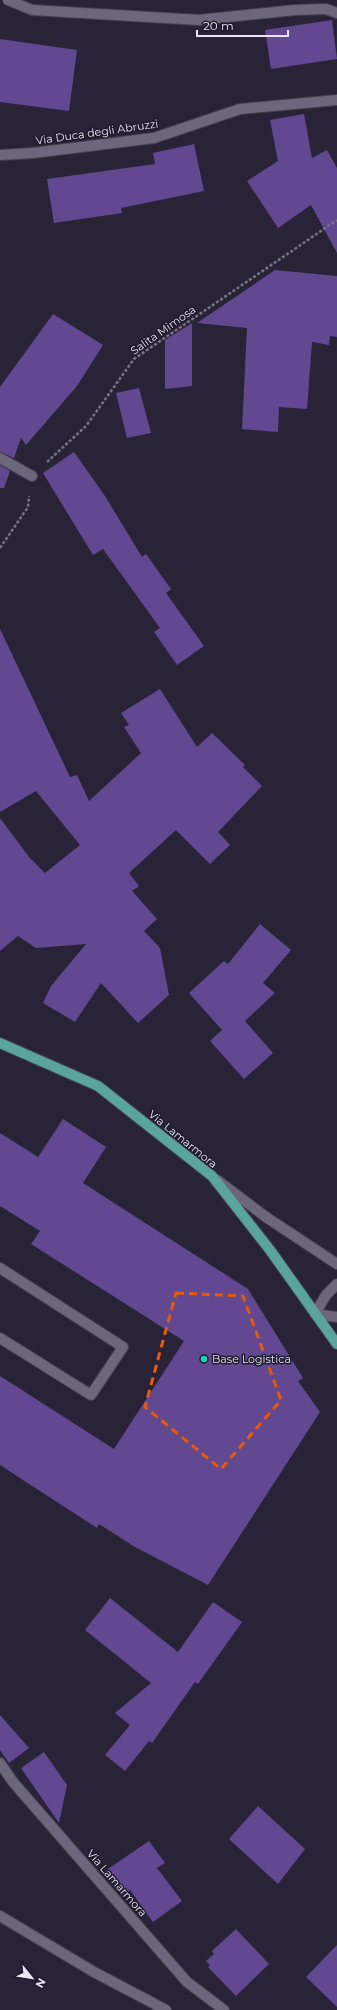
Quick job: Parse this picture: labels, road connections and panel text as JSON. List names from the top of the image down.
{
  "streets": {
    "main road": ["Via Lamarmora"],
    "street": ["Via Duca degli Abruzzi"],
    "path": ["Salita Mimosa"]
  },
  "places": ["Base Logistica"],
  "scale_bar": "20 m",
  "north": "bottom right"
}
